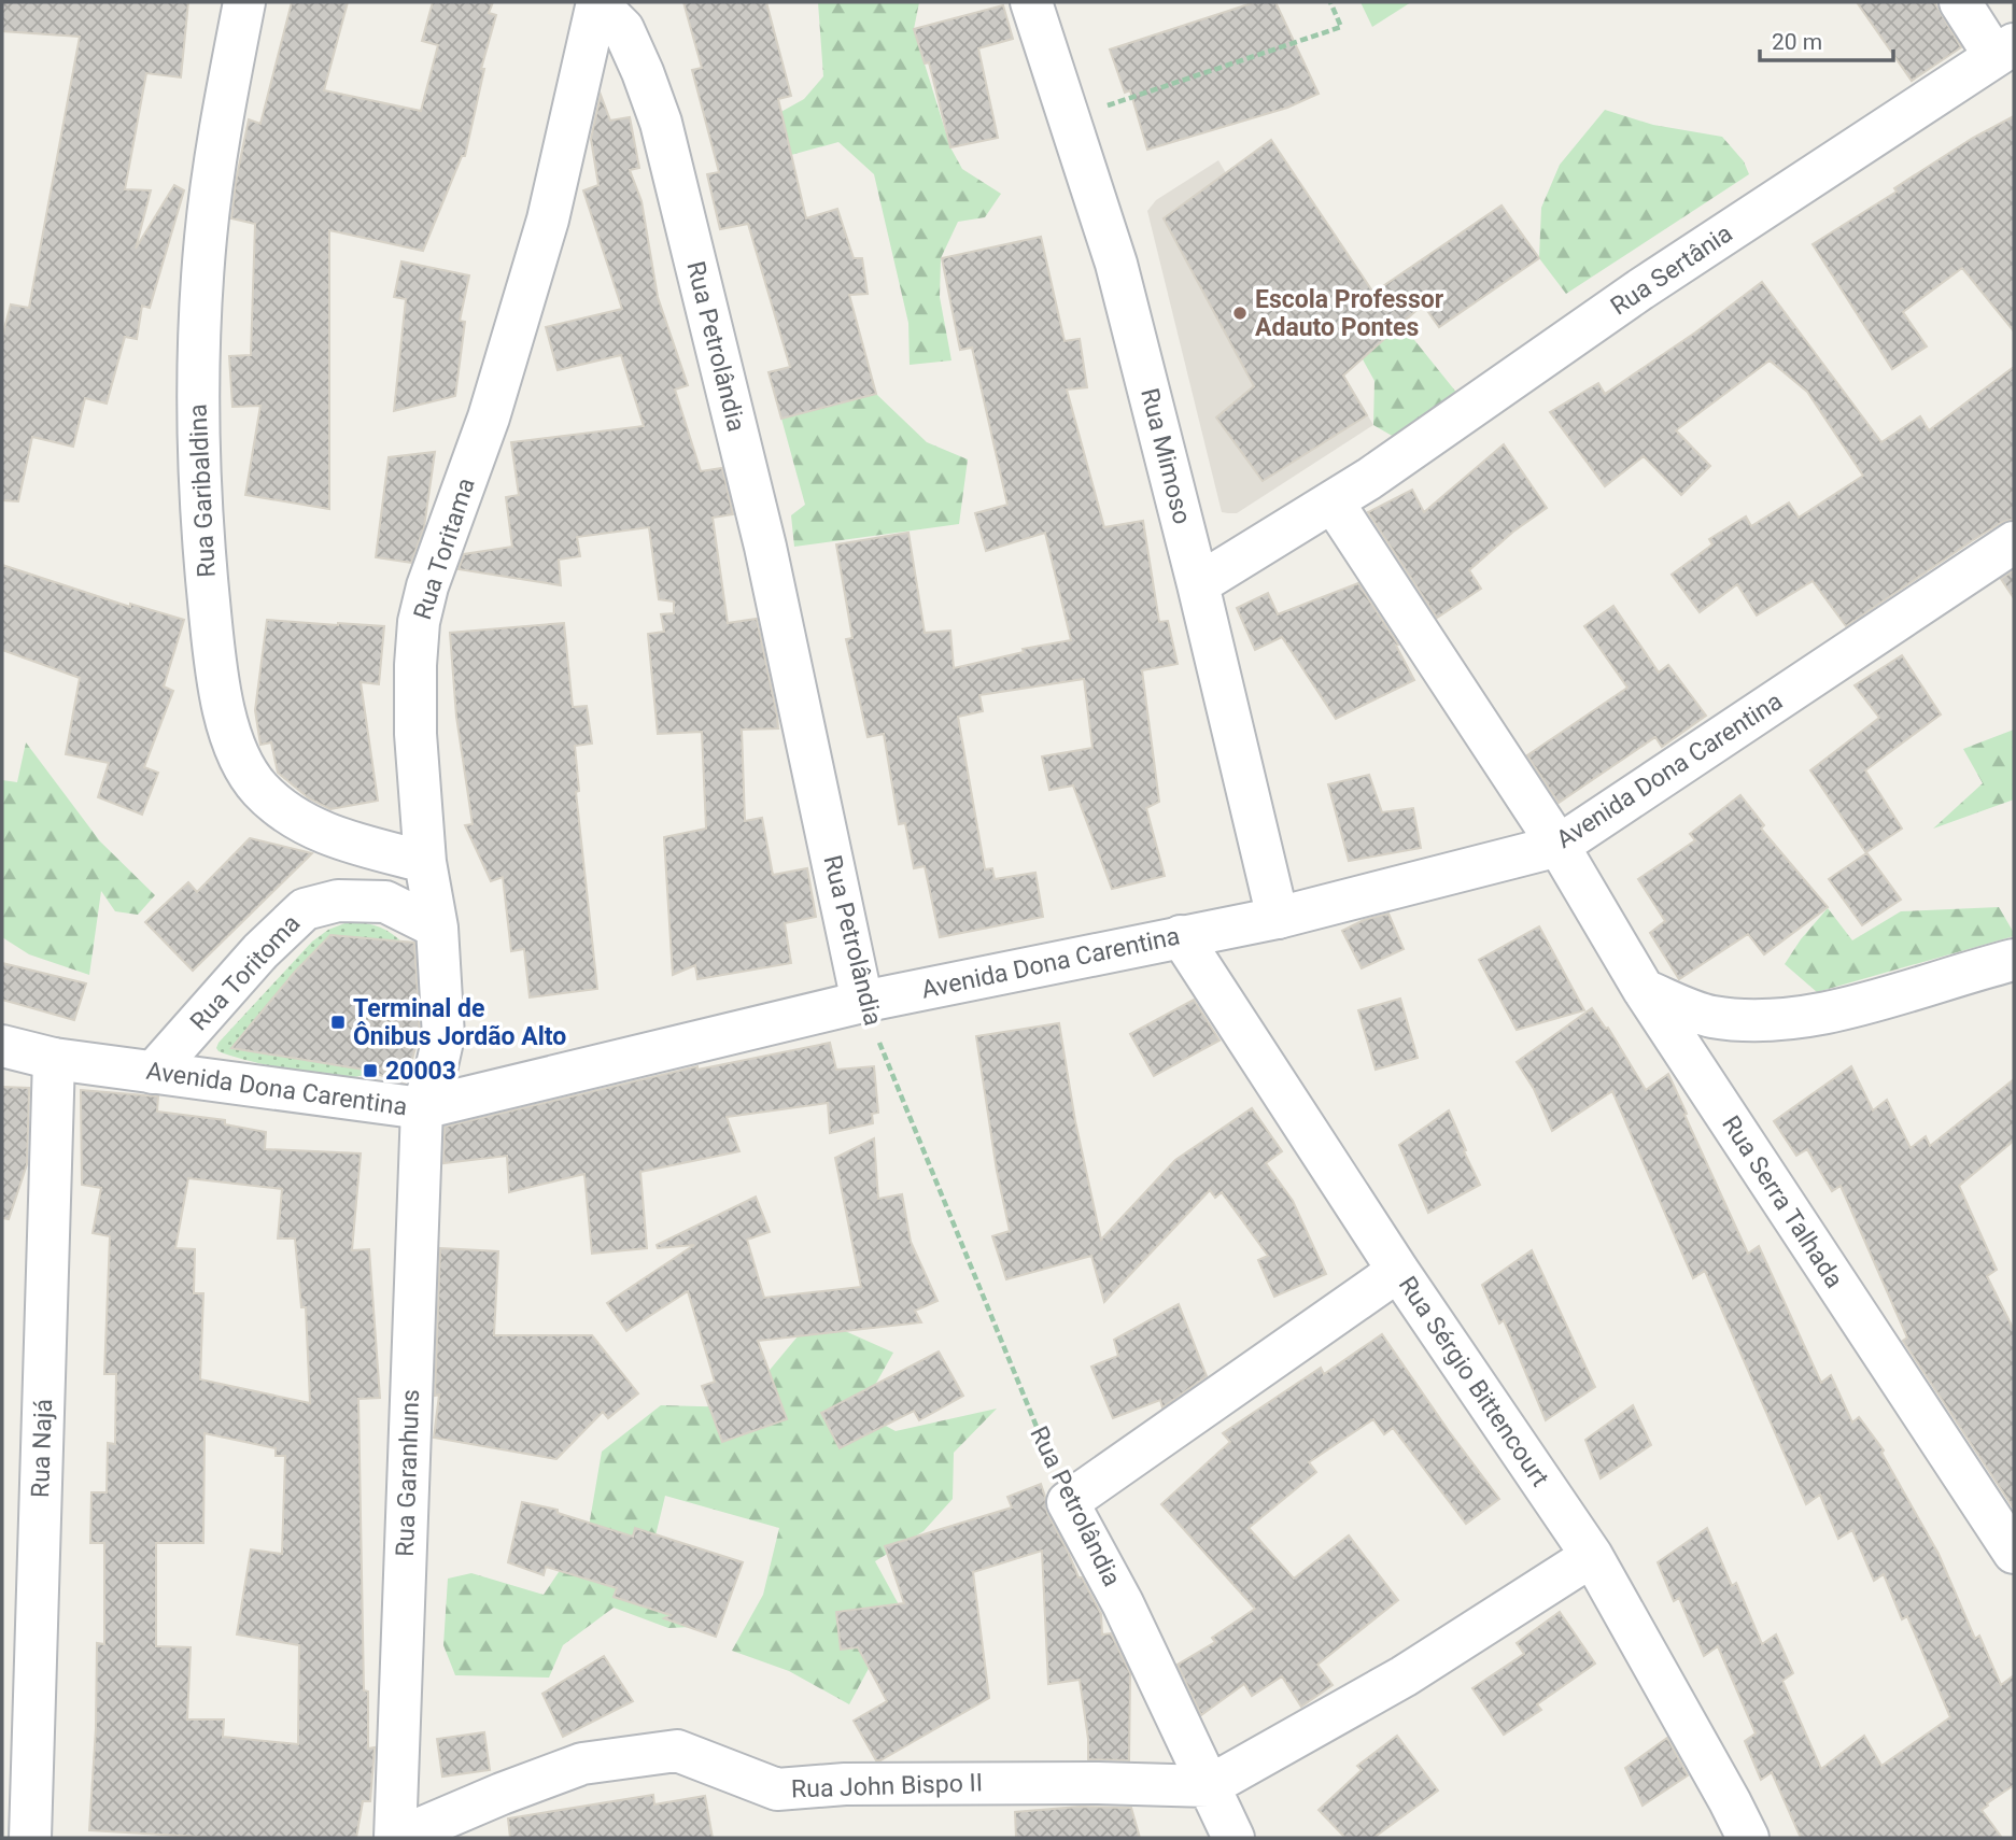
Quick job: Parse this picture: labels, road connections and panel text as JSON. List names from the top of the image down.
{
  "streets": {
    "street": [
      "Rua Sertânia",
      "Rua Petrolândia",
      "Rua Mimoso",
      "Rua Garibaldina",
      "Rua Toritama",
      "Avenida Dona Carentina",
      "Rua Toritoma",
      "Rua Serra Talhada",
      "Rua Sérgio Bittencourt",
      "Rua Najá",
      "Rua Garanhuns",
      "Rua John Bispo II"
    ]
  },
  "crossings": [
    ["Rua Sertânia", "Rua Mimoso"],
    ["Rua Petrolândia", "Rua Toritama"],
    ["Rua Petrolândia", "Avenida Dona Carentina"],
    ["Rua Petrolândia", "Rua John Bispo II"],
    ["Rua Mimoso", "Avenida Dona Carentina"],
    ["Rua Garibaldina", "Rua Toritama"],
    ["Rua Toritama", "Avenida Dona Carentina"],
    ["Rua Toritama", "Rua Toritoma"],
    ["Rua Toritama", "Rua Garanhuns"],
    ["Avenida Dona Carentina", "Rua Toritoma"],
    ["Avenida Dona Carentina", "Rua Serra Talhada"],
    ["Avenida Dona Carentina", "Rua Sérgio Bittencourt"],
    ["Avenida Dona Carentina", "Rua Najá"],
    ["Avenida Dona Carentina", "Rua Garanhuns"]
  ],
  "places": {
    "other": ["Escola Professor Adauto Pontes"],
    "transit": ["Terminal de Ônibus Jordão Alto", "20003"]
  },
  "scale_bar": "20 m"
}
